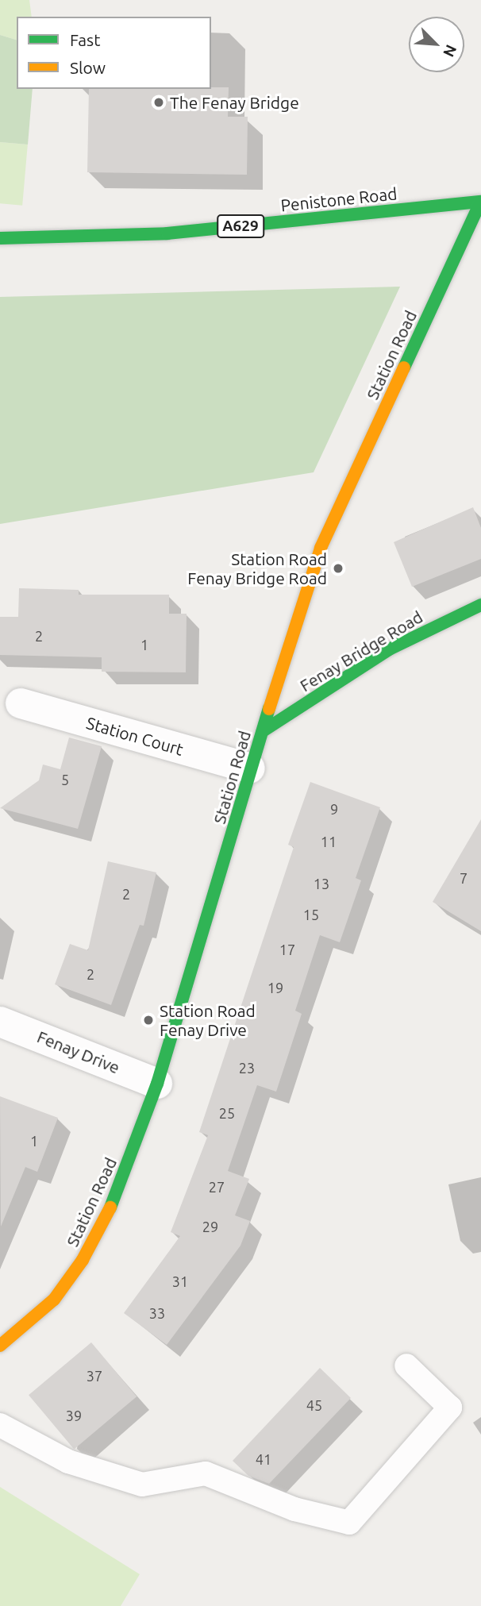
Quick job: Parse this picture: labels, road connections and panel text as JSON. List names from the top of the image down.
{
  "streets": {
    "main road": [
      "Penistone Road",
      "A629",
      "Station Road",
      "Fenay Bridge Road"
    ],
    "street": ["Station Court", "Fenay Drive"]
  },
  "crossings": [
    ["Penistone Road", "Station Road"],
    ["Station Road", "Fenay Bridge Road"],
    ["Station Road", "Station Court"],
    ["Station Road", "Fenay Drive"]
  ],
  "places": ["The Fenay Bridge", "Station Road Fenay Bridge Road", "Station Road Fenay Drive"],
  "house_numbers": [
    "2",
    "1",
    "5",
    "9",
    "11",
    "7",
    "13",
    "2",
    "15",
    "17",
    "2",
    "19",
    "23",
    "25",
    "1",
    "27",
    "29",
    "31",
    "33",
    "37",
    "45",
    "39",
    "41"
  ],
  "legend": ["Fast", "Slow"],
  "north": "bottom right"
}
